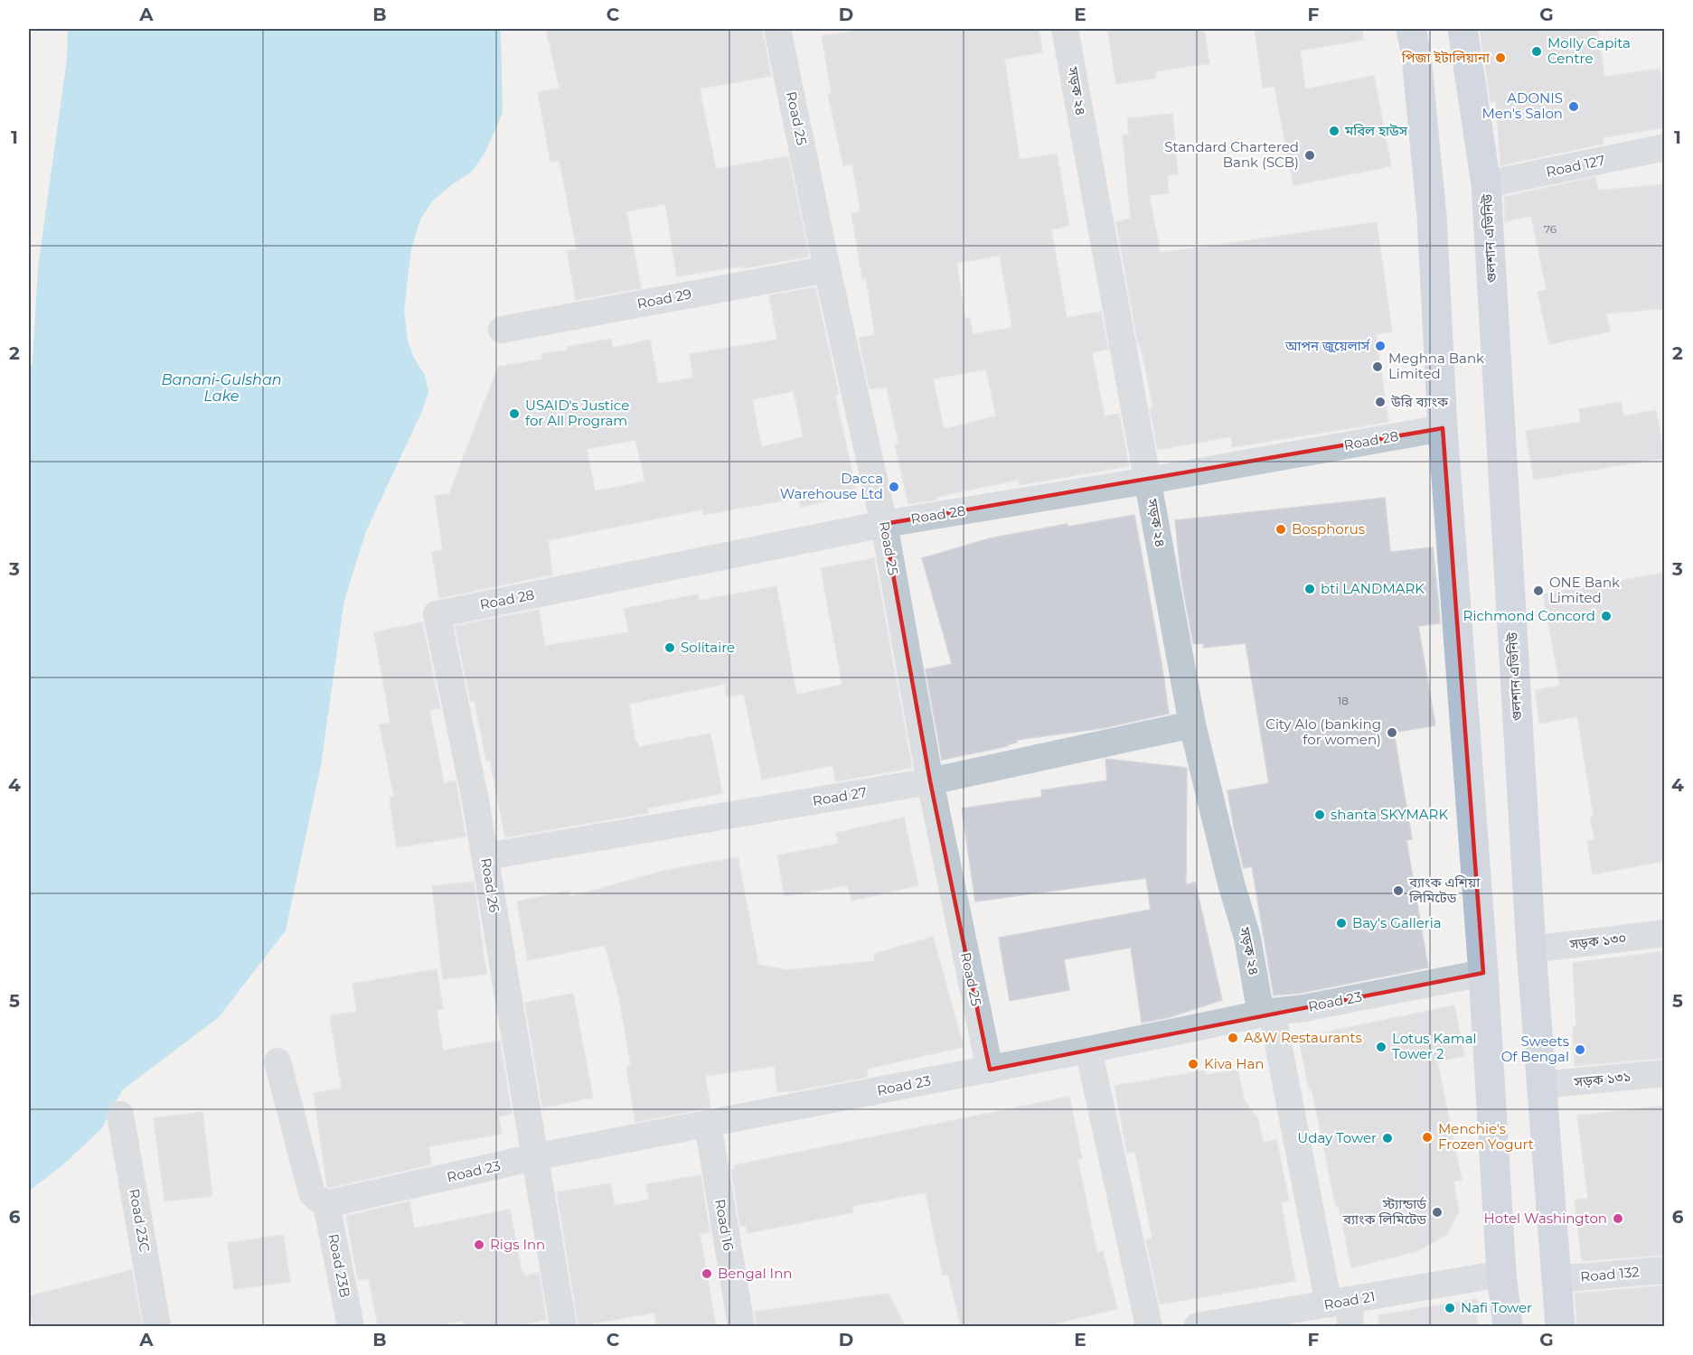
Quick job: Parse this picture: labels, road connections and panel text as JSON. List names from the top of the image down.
{
  "streets": {
    "main road": ["গুলশান এভিনিউ"],
    "street": [
      "সড়ক ২৪",
      "Road 25",
      "Road 127",
      "Road 29",
      "Road 28",
      "Road 27",
      "Road 26",
      "সড়ক ১৩০",
      "Road 23",
      "সড়ক ১৩১",
      "Road 23C",
      "Road 16",
      "Road 23B",
      "Road 132",
      "Road 21"
    ]
  },
  "crossings": [
    ["সড়ক ২৪", "Road 28"],
    ["সড়ক ২৪", "Road 27"],
    ["সড়ক ২৪", "Road 23"],
    ["সড়ক ২৪", "Road 21"],
    ["Road 25", "Road 29"],
    ["Road 25", "Road 28"],
    ["Road 25", "Road 27"],
    ["Road 25", "Road 23"],
    ["Road 127", "গুলশান এভিনিউ"],
    ["গুলশান এভিনিউ", "সড়ক ১৩০"],
    ["গুলশান এভিনিউ", "সড়ক ১৩১"],
    ["গুলশান এভিনিউ", "Road 132"],
    ["Road 28", "Road 26"],
    ["Road 27", "Road 26"],
    ["Road 26", "Road 23"],
    ["Road 23", "Road 16"],
    ["Road 23", "Road 23B"]
  ],
  "water": ["Banani-Gulshan Lake"],
  "places": [
    "Molly Capita Centre",
    "পিজা ইটালিয়ানা",
    "ADONIS Men's Salon",
    "মবিল হাউস",
    "Standard Chartered Bank (SCB)",
    "আপন জুয়েলার্স",
    "Meghna Bank Limited",
    "উরি ব্যাংক",
    "USAID's Justice for All Program",
    "Dacca Warehouse Ltd",
    "Bosphorus",
    "bti LANDMARK",
    "ONE Bank Limited",
    "Richmond Concord",
    "Solitaire",
    "City Alo (banking for women)",
    "shanta SKYMARK",
    "ব্যাংক এশিয়া লিমিটেড",
    "Bay's Galleria",
    "A&W Restaurants",
    "Lotus Kamal Tower 2",
    "Sweets Of Bengal",
    "Kiva Han",
    "Menchie's Frozen Yogurt",
    "Uday Tower",
    "স্ট্যান্ডার্ড ব্যাংক লিমিটেড",
    "Hotel Washington",
    "Rigs Inn",
    "Bengal Inn",
    "Nafi Tower"
  ],
  "house_numbers": ["76", "18"],
  "grid": {
    "columns": [
      "A",
      "B",
      "C",
      "D",
      "E",
      "F",
      "G"
    ],
    "rows": [
      "1",
      "2",
      "3",
      "4",
      "5",
      "6"
    ]
  }
}
